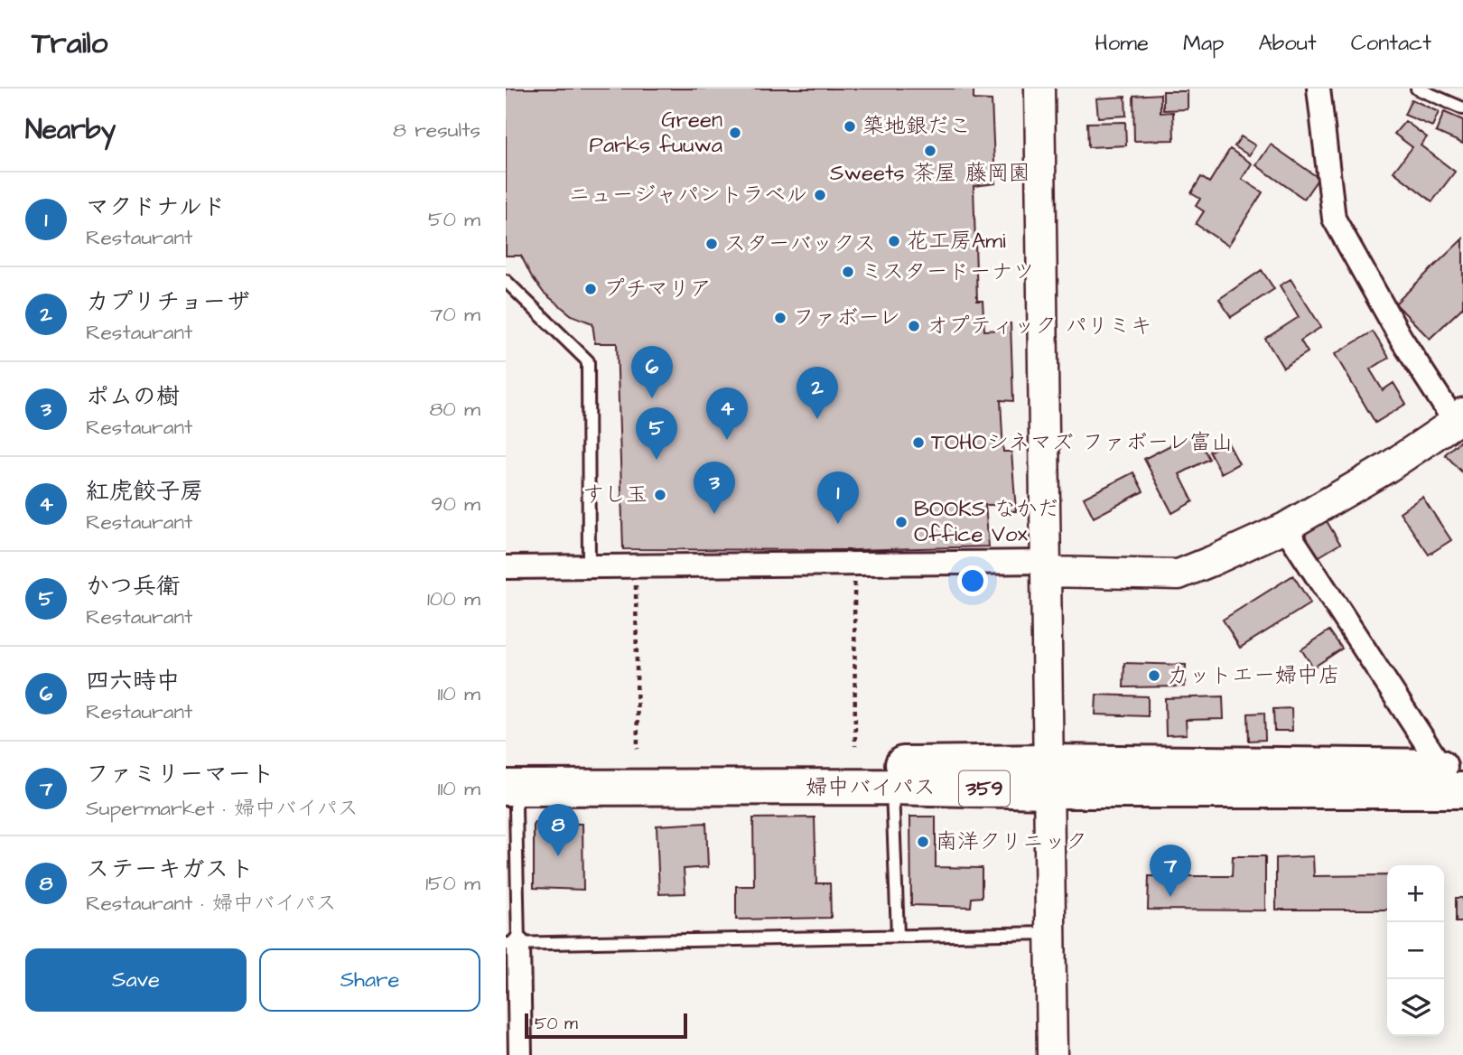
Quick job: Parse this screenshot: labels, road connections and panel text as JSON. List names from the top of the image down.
{
  "streets": {
    "highway": ["婦中バイパス", "359"]
  },
  "places": [
    "築地銀だこ",
    "Green Parks fuuwa",
    "Sweets 茶屋 藤岡園",
    "ニュージャパントラベル",
    "花工房Ami",
    "スターバックス",
    "ミスタードーナツ",
    "プチマリア",
    "ファボーレ",
    "オプティック パリミキ",
    "TOHOシネマズ ファボーレ富山",
    "すし玉",
    "BOOKS なかだ Office Vox",
    "カットエー婦中店",
    "南洋クリニック"
  ],
  "scale_bar": "50 m",
  "page": {
    "header": "Trailo",
    "nav": [
      "Home",
      "Map",
      "About",
      "Contact"
    ],
    "heading": ["Nearby", "8 results"],
    "list": [
      {
        "mark": "1",
        "name": "マクドナルド",
        "note": "Restaurant",
        "value": "50 m"
      },
      {
        "mark": "2",
        "name": "カプリチョーザ",
        "note": "Restaurant",
        "value": "70 m"
      },
      {
        "mark": "3",
        "name": "ポムの樹",
        "note": "Restaurant",
        "value": "80 m"
      },
      {
        "mark": "4",
        "name": "紅虎餃子房",
        "note": "Restaurant",
        "value": "90 m"
      },
      {
        "mark": "5",
        "name": "かつ兵衛",
        "note": "Restaurant",
        "value": "100 m"
      },
      {
        "mark": "6",
        "name": "四六時中",
        "note": "Restaurant",
        "value": "110 m"
      },
      {
        "mark": "7",
        "name": "ファミリーマート",
        "note": "Supermarket · 婦中バイパス",
        "value": "110 m"
      },
      {
        "mark": "8",
        "name": "ステーキガスト",
        "note": "Restaurant · 婦中バイパス",
        "value": "150 m"
      }
    ],
    "pins": [
      "6",
      "2",
      "4",
      "5",
      "3",
      "1",
      "8",
      "7"
    ],
    "map_buttons": ["+", "−"],
    "buttons": ["Save", "Share"],
    "scale": "50 m"
  }
}
